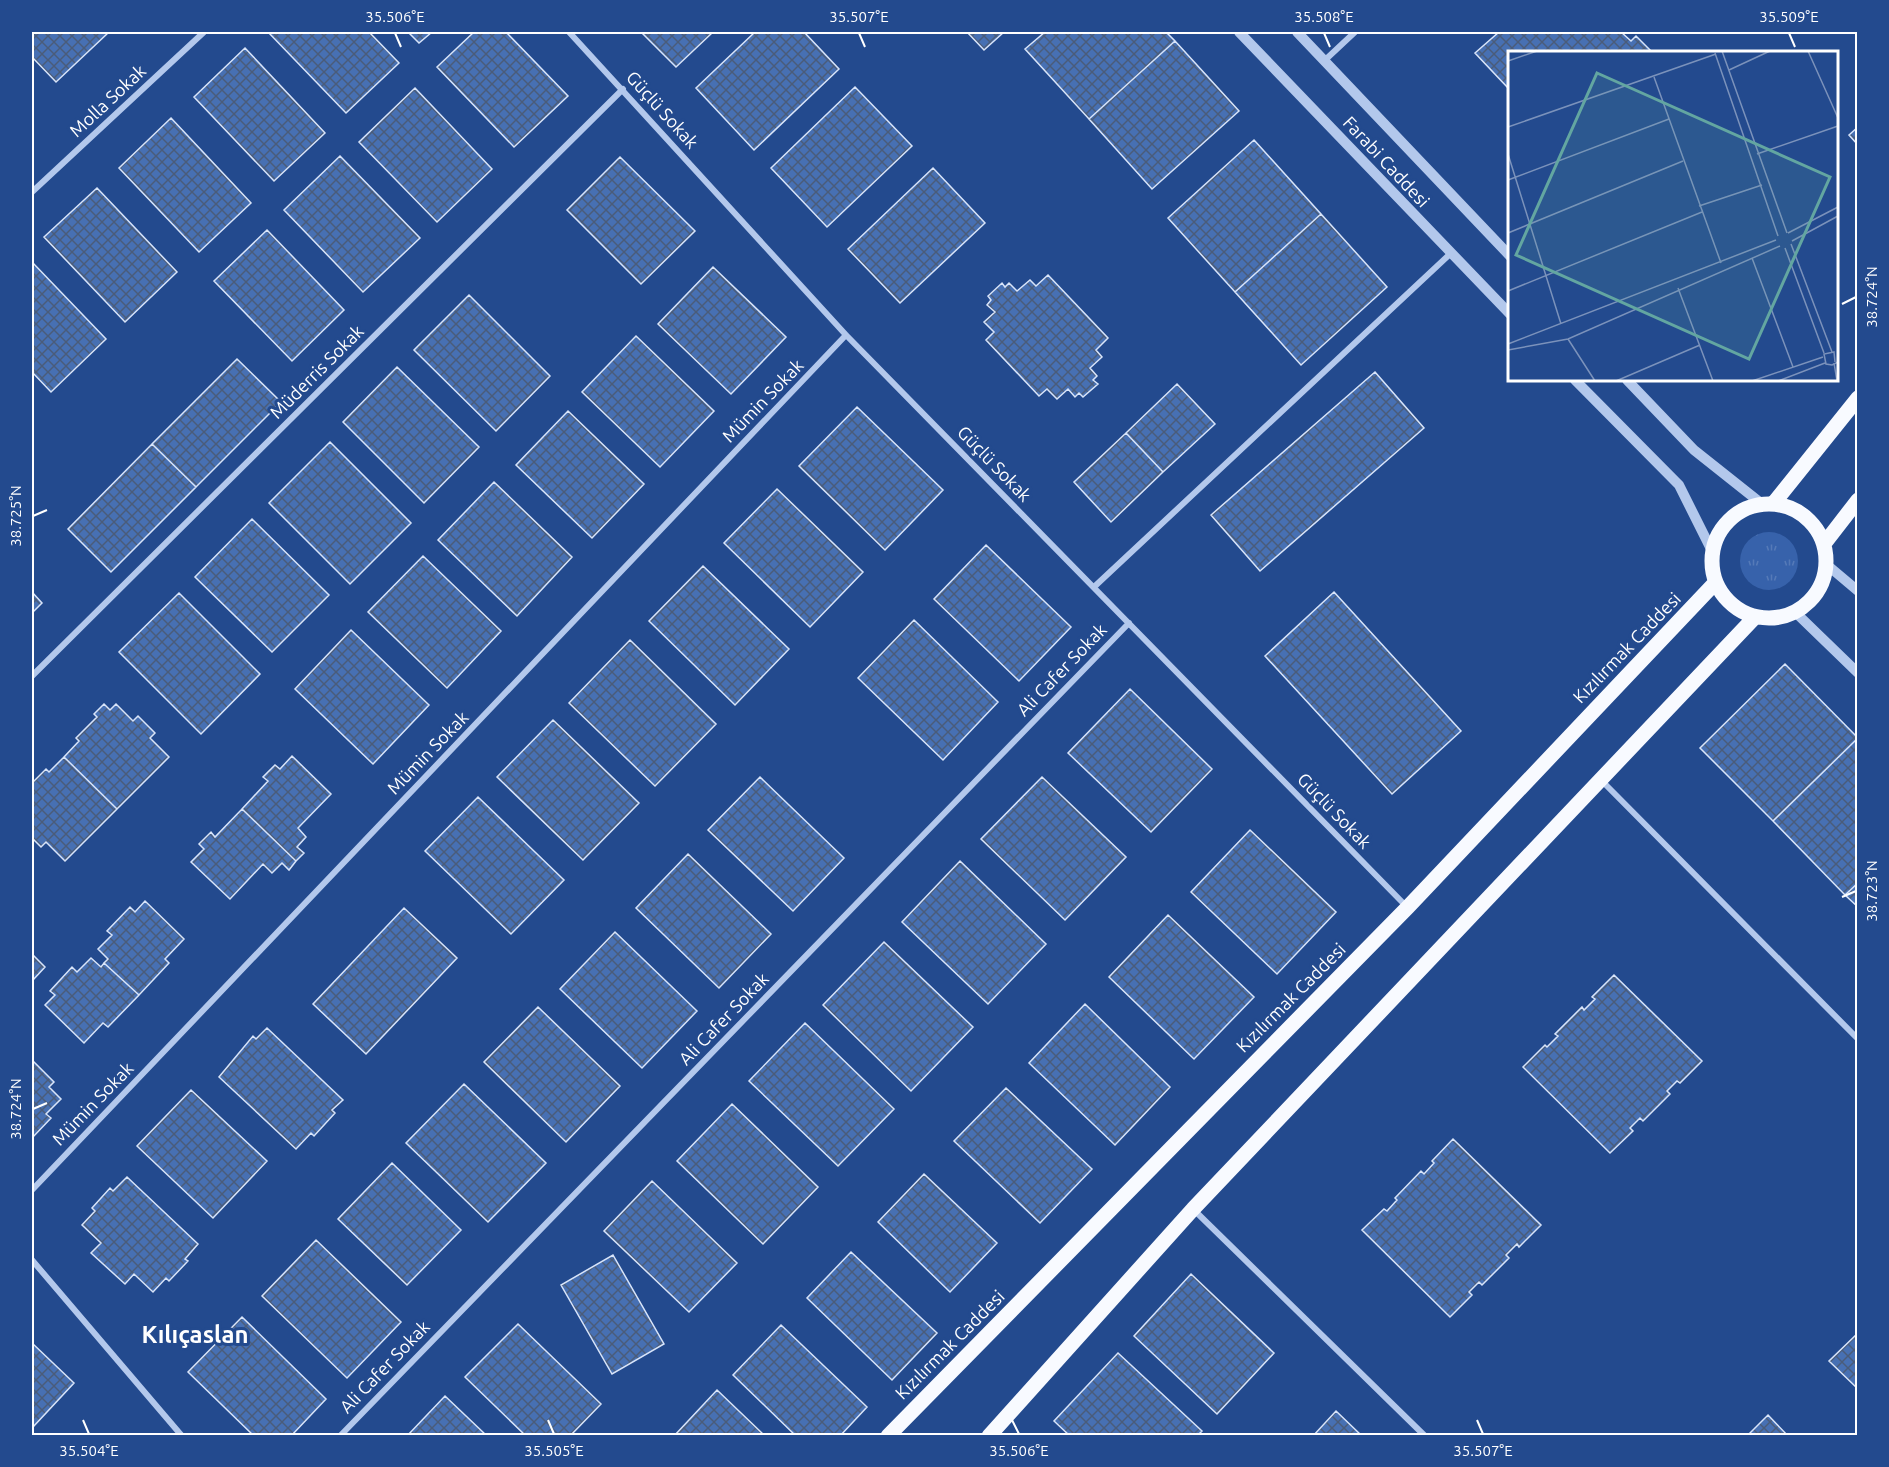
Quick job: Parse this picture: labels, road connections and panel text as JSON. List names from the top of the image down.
{
  "streets": {
    "main road": ["Kızılırmak Caddesi"],
    "street": [
      "Molla Sokak",
      "Güçlü Sokak",
      "Farabi Caddesi",
      "Müderris Sokak",
      "Mümin Sokak",
      "Ali Cafer Sokak"
    ]
  },
  "crossings": [
    ["Güçlü Sokak", "Müderris Sokak"],
    ["Güçlü Sokak", "Mümin Sokak"],
    ["Güçlü Sokak", "Kızılırmak Caddesi"],
    ["Güçlü Sokak", "Ali Cafer Sokak"]
  ],
  "districts": ["Kılıçaslan"],
  "coordinates": [
    "35.506°E",
    "35.507°E",
    "35.508°E",
    "35.509°E",
    "38.724°N",
    "38.725°N",
    "38.723°N",
    "35.504°E",
    "35.505°E"
  ]
}
